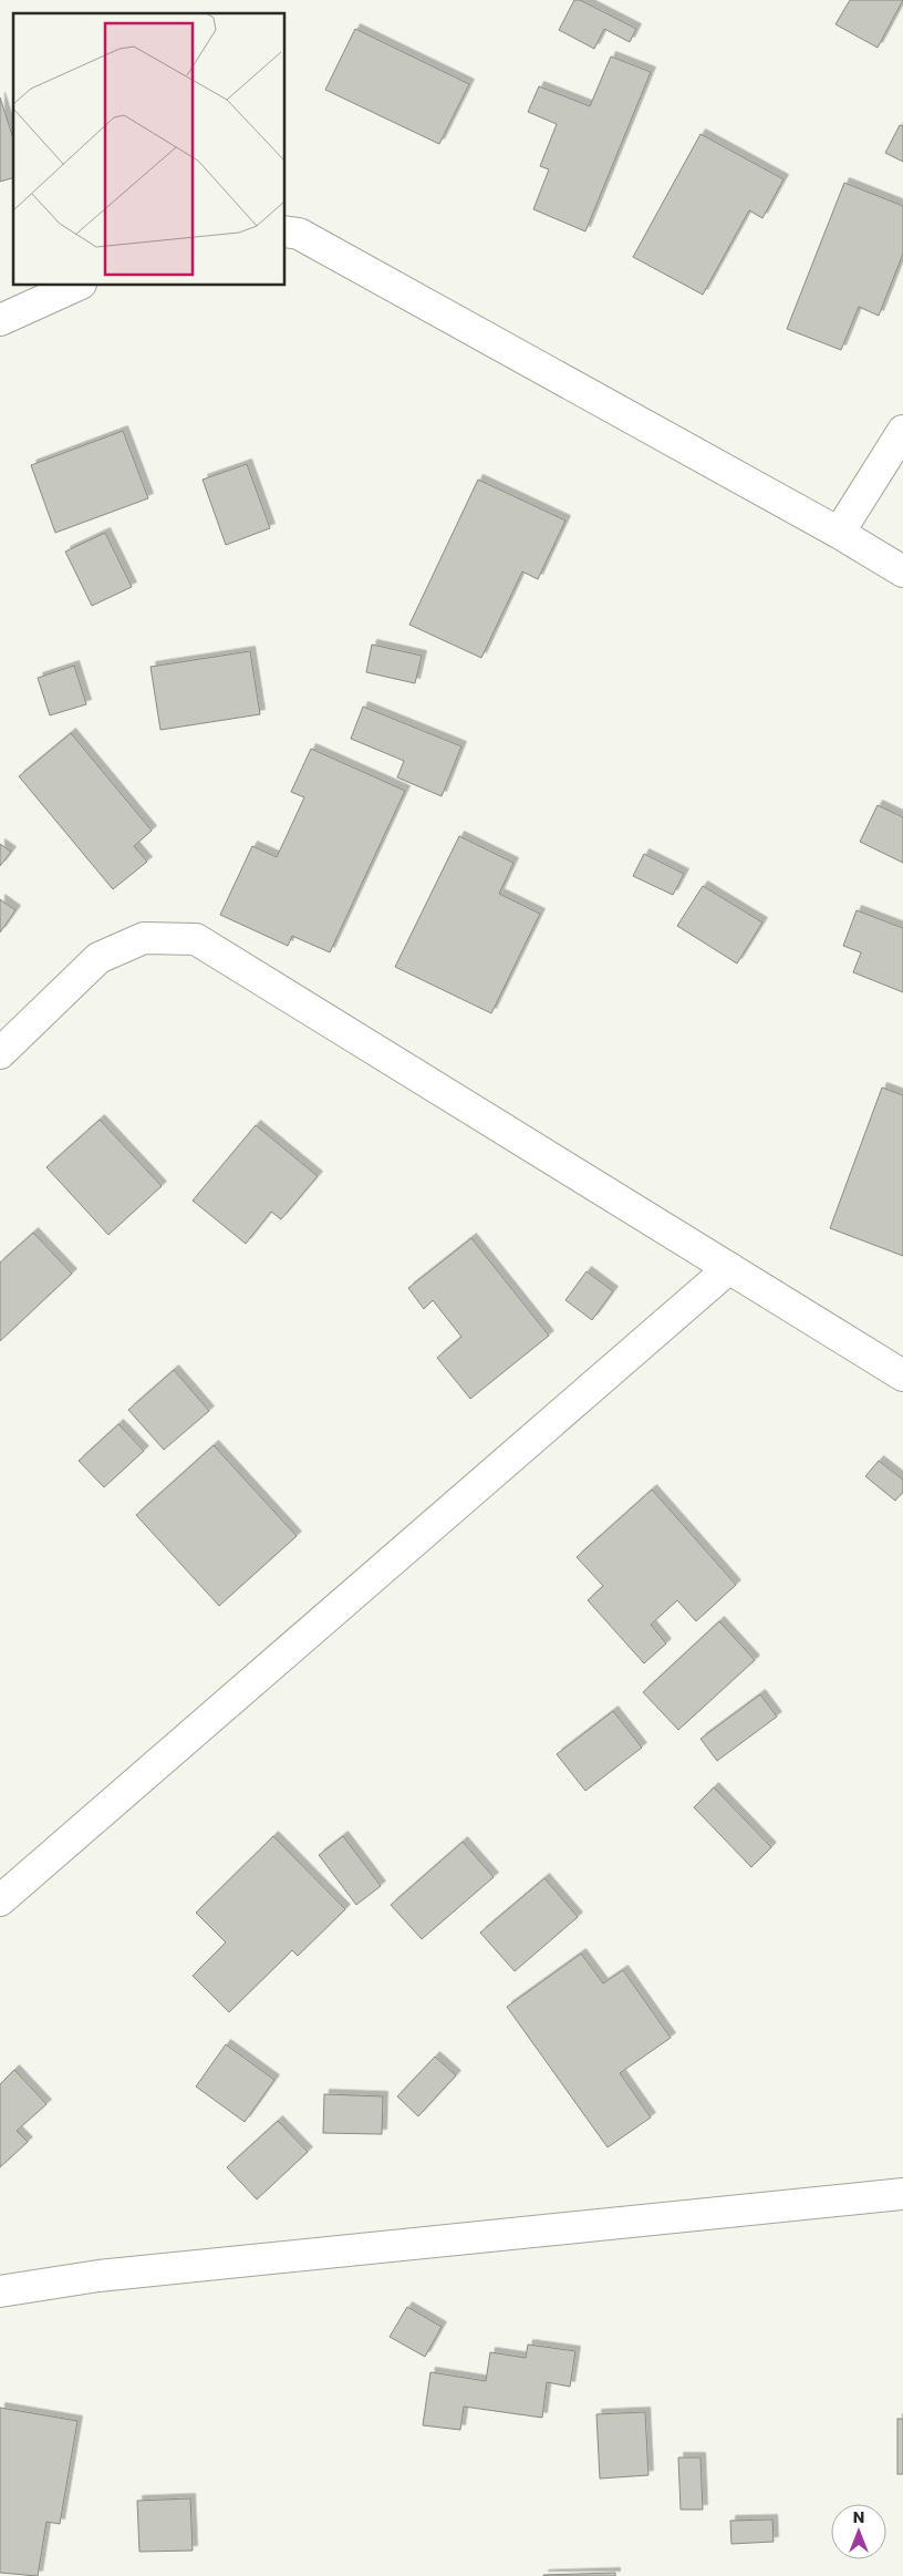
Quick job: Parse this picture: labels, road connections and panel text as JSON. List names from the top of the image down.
{
  "north": "top"
}
